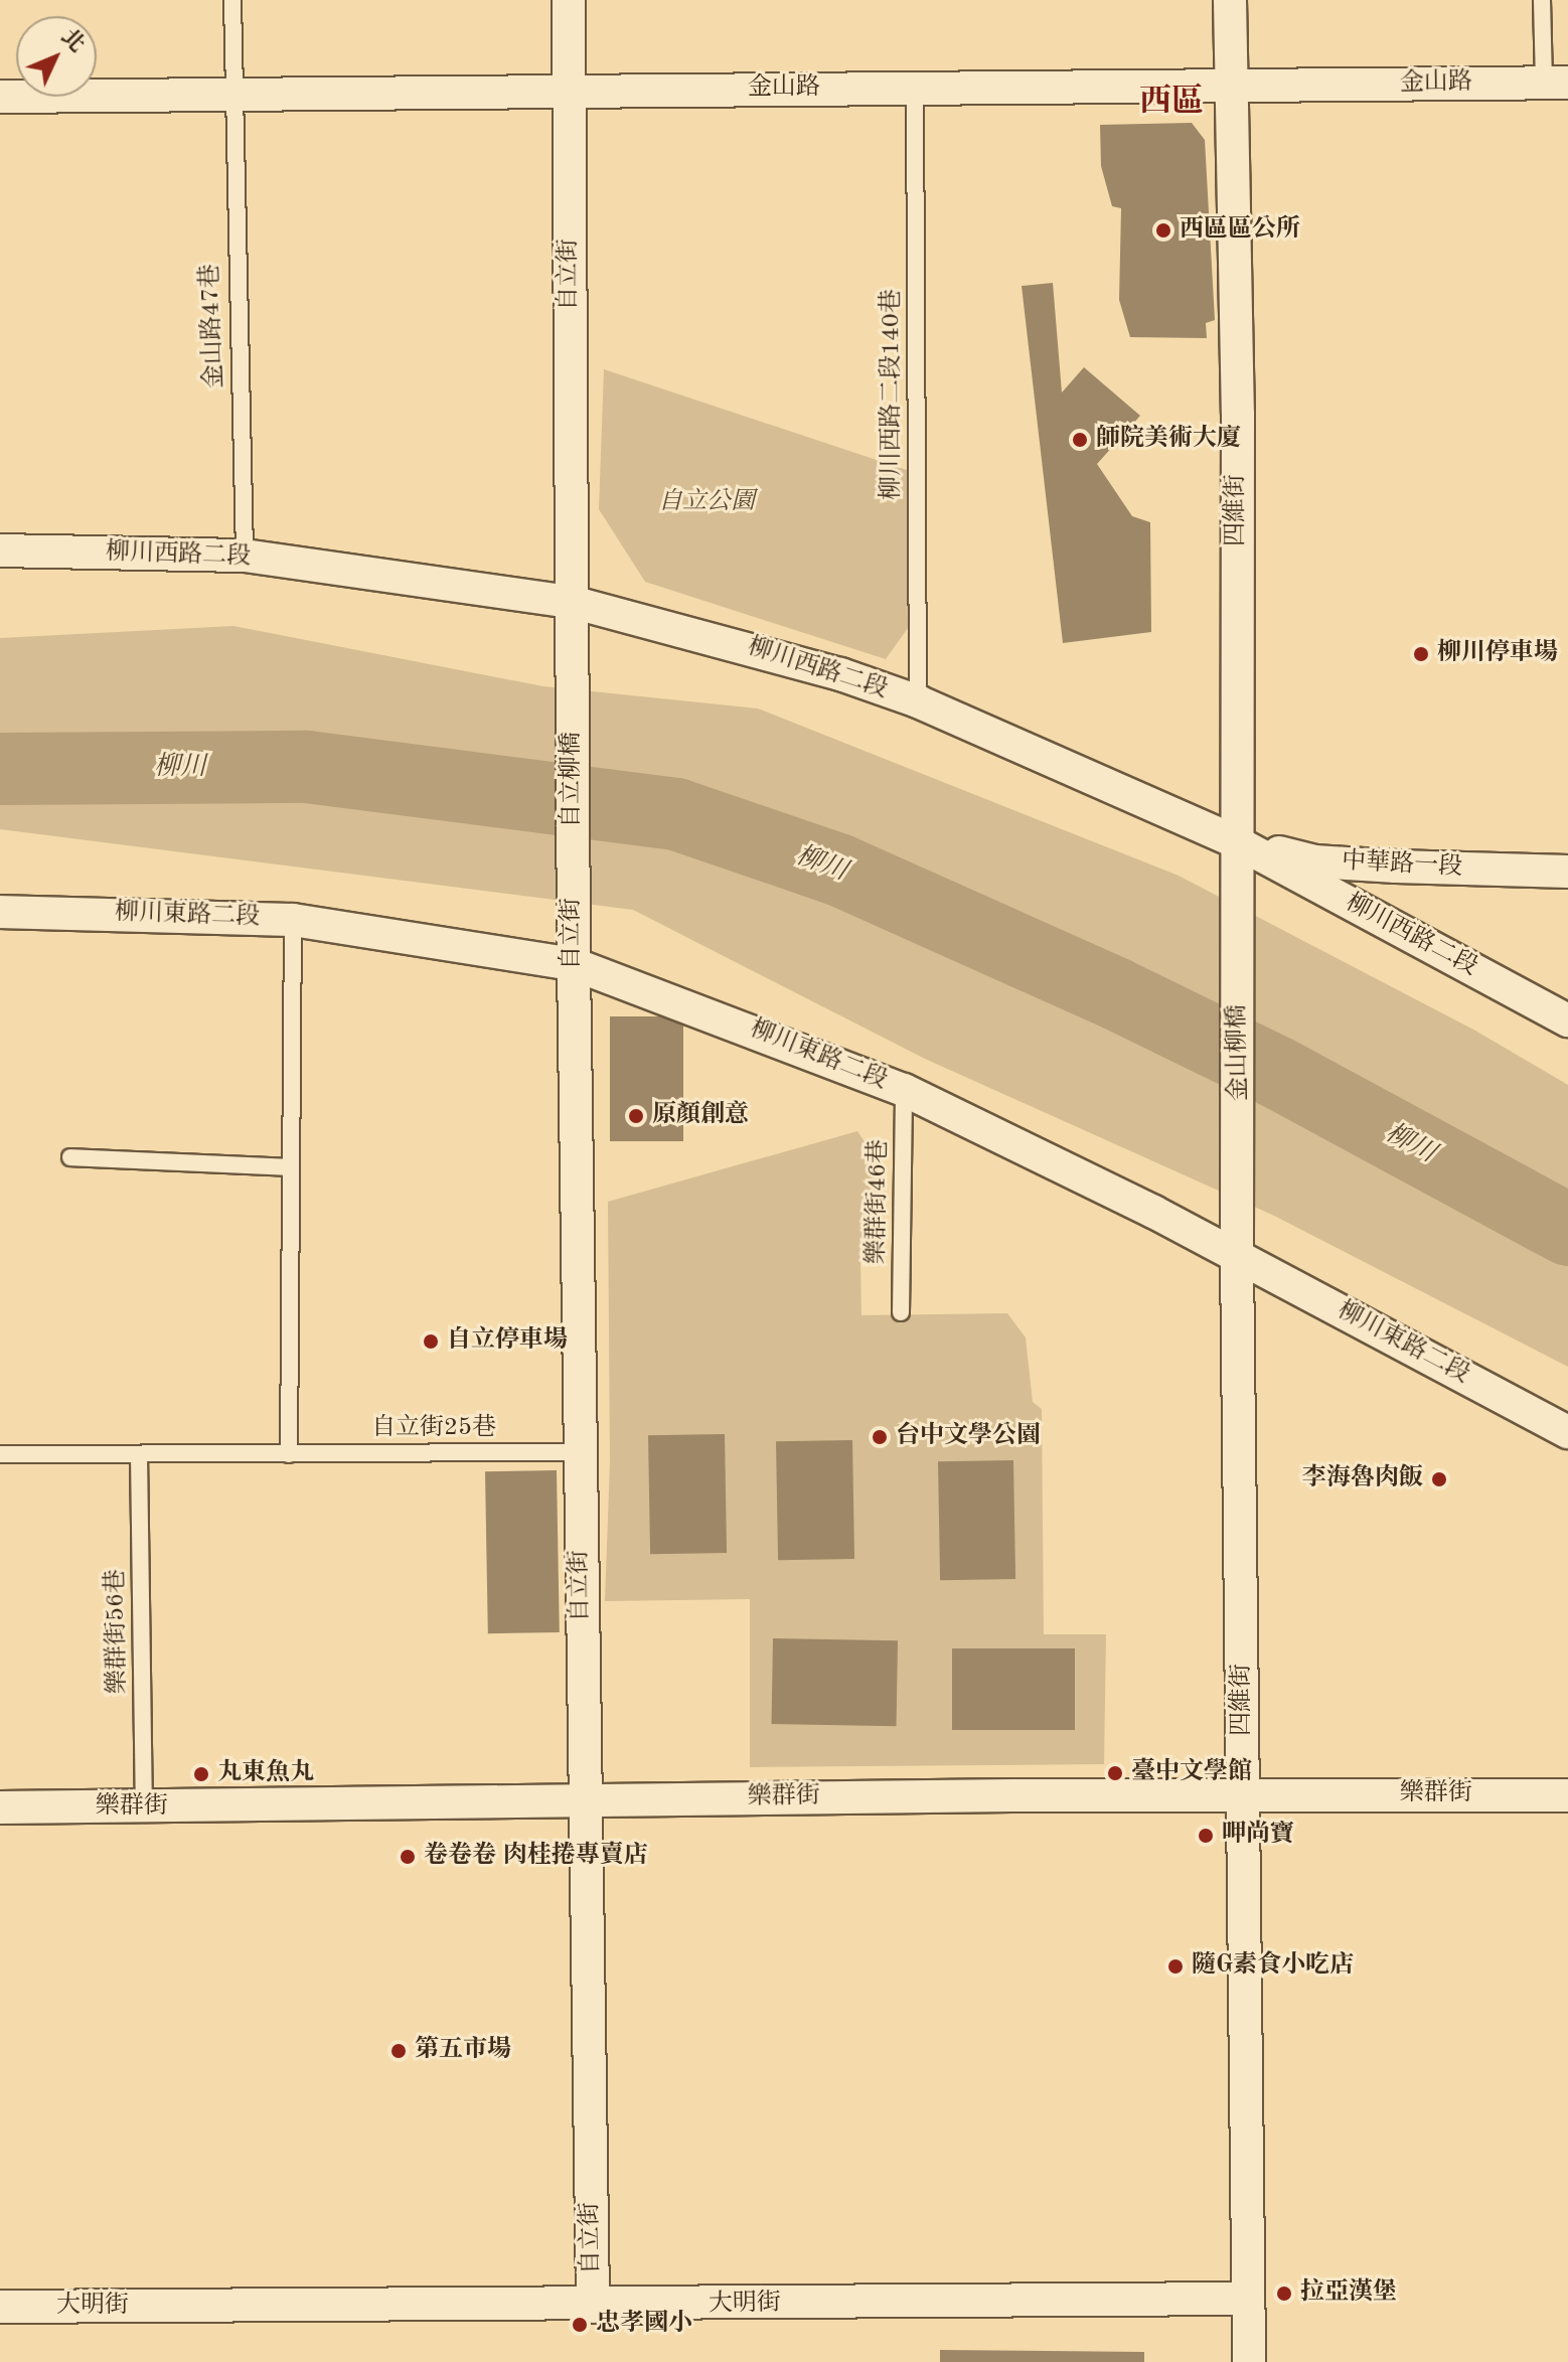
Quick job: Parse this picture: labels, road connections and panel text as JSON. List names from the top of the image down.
{
  "streets": {
    "street": [
      "金山路",
      "自立街",
      "四維街",
      "柳川西路二段",
      "自立柳橋",
      "中華路一段",
      "柳川東路二段",
      "金山柳橋",
      "樂群街",
      "大明街"
    ],
    "lane": [
      "金山路47巷",
      "柳川西路二段140巷",
      "樂群街46巷",
      "自立街25巷",
      "樂群街56巷"
    ]
  },
  "crossings": [
    ["金山路", "自立街"],
    ["金山路", "金山路47巷"],
    ["金山路", "柳川西路二段140巷"],
    ["金山路", "四維街"],
    ["自立街", "柳川西路二段"],
    ["自立街", "自立柳橋"],
    ["自立街", "柳川東路二段"],
    ["自立街", "自立街25巷"],
    ["自立街", "樂群街"],
    ["自立街", "大明街"],
    ["金山路47巷", "柳川西路二段"],
    ["柳川西路二段140巷", "柳川西路二段"],
    ["四維街", "柳川西路二段"],
    ["四維街", "中華路一段"],
    ["四維街", "柳川東路二段"],
    ["四維街", "金山柳橋"],
    ["四維街", "樂群街"],
    ["四維街", "大明街"],
    ["柳川西路二段", "中華路一段"],
    ["柳川東路二段", "樂群街46巷"],
    ["自立街25巷", "樂群街56巷"],
    ["樂群街56巷", "樂群街"]
  ],
  "districts": ["西區"],
  "water": ["柳川"],
  "parks": ["自立公園"],
  "places": [
    "西區區公所",
    "師院美術大廈",
    "柳川停車場",
    "原顏創意",
    "自立停車場",
    "台中文學公園",
    "李海魯肉飯",
    "臺中文學館",
    "丸東魚丸",
    "呷尚寶",
    "卷卷卷 肉桂捲專賣店",
    "隨G素食小吃店",
    "第五市場",
    "拉亞漢堡",
    "忠孝國小"
  ],
  "north": "top right"
}
